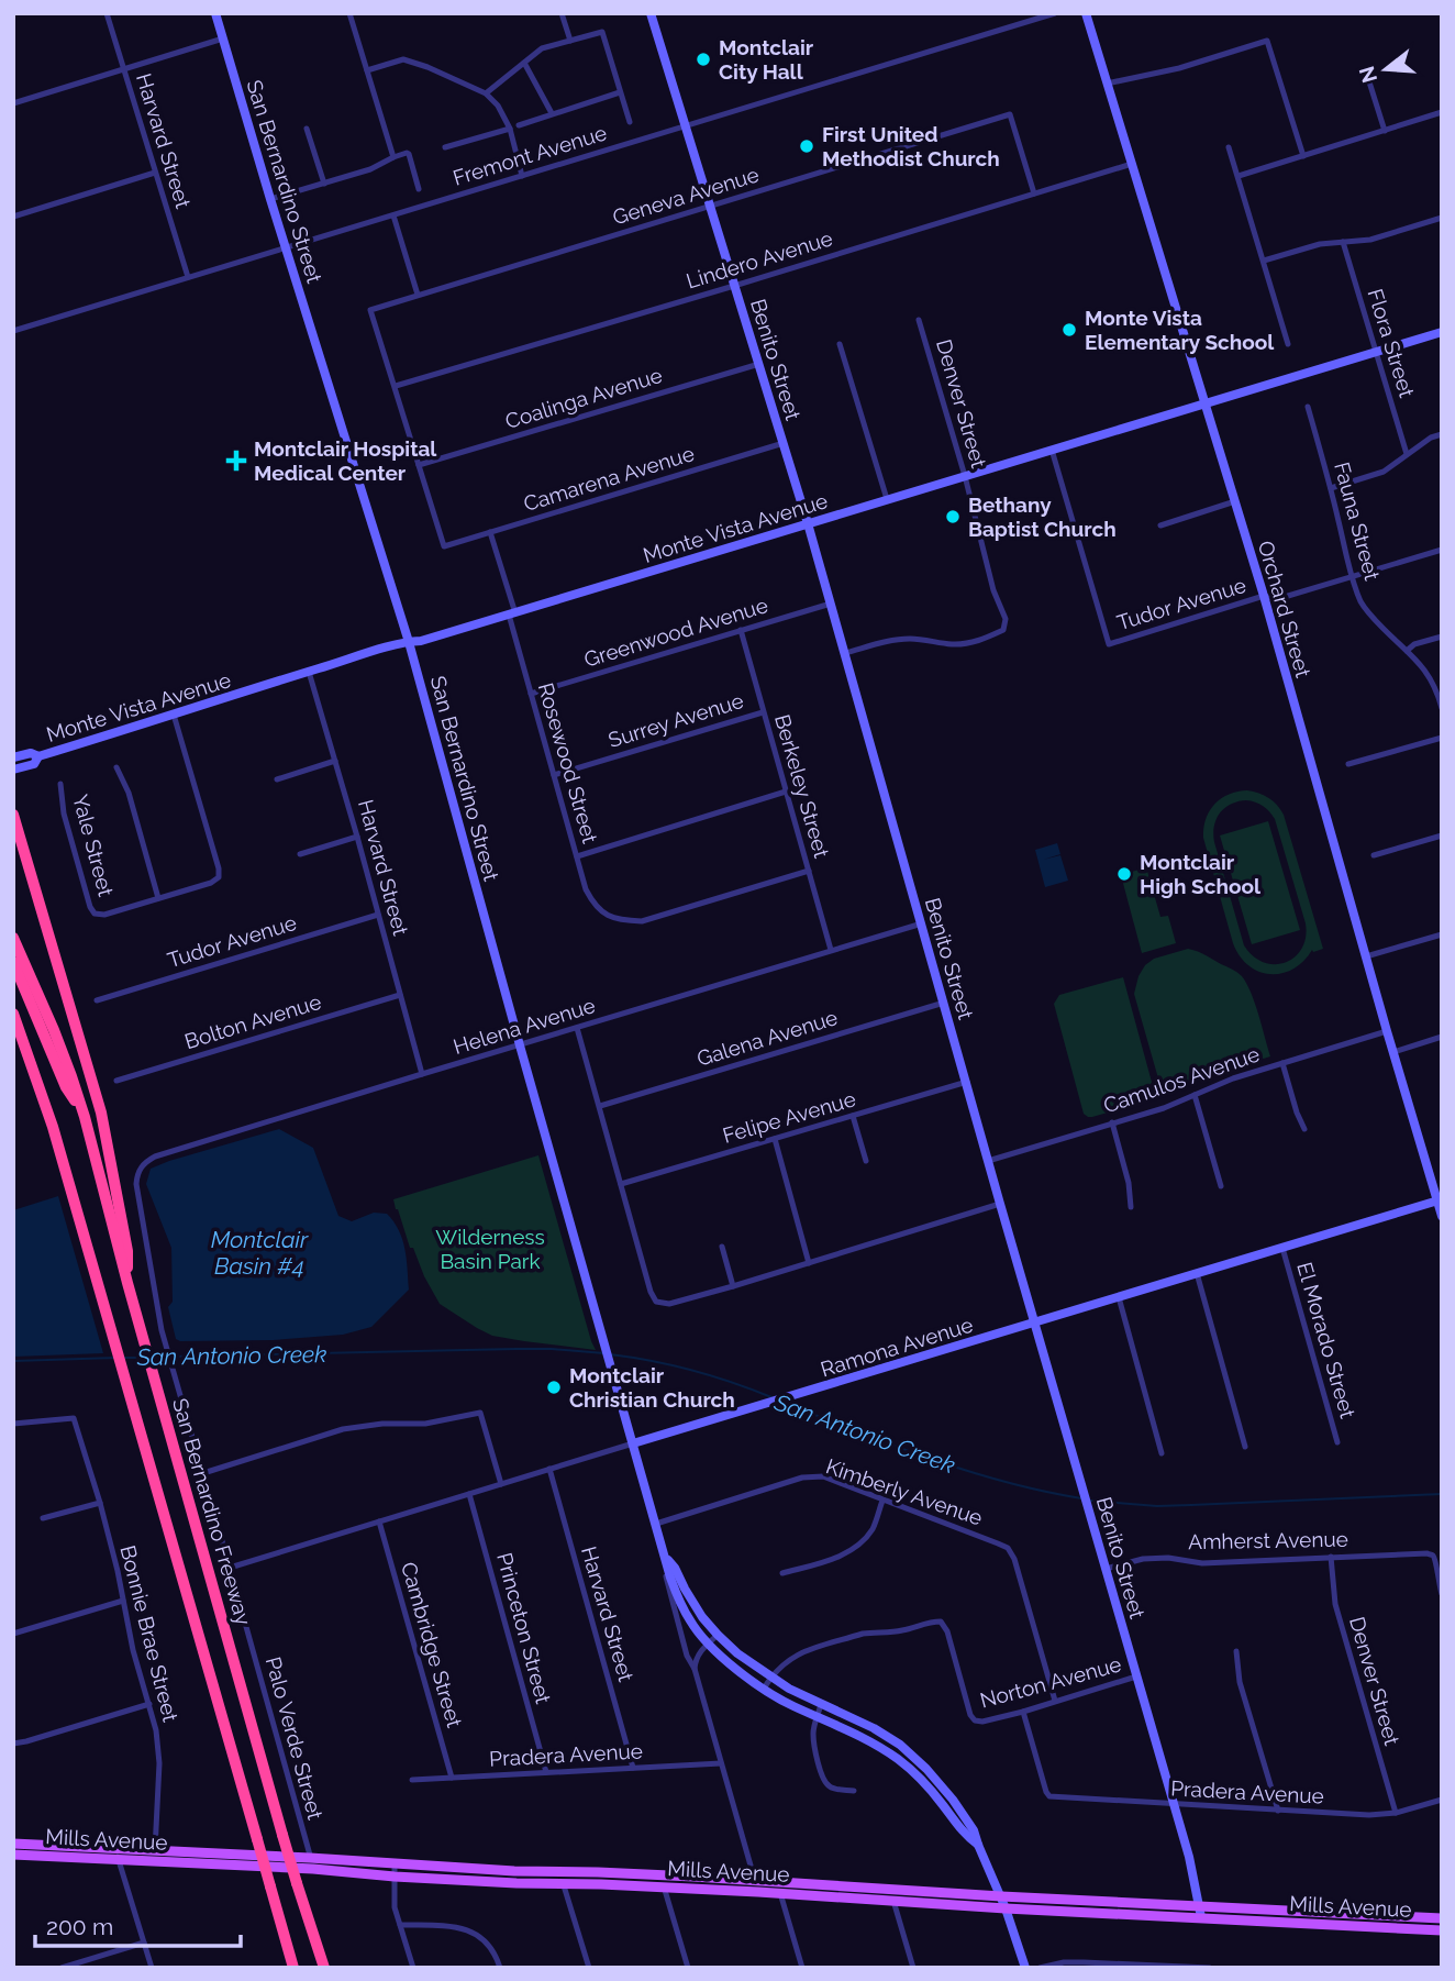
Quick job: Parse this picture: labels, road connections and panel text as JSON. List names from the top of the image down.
{
  "streets": {
    "highway": ["San Bernardino Freeway"],
    "main road": [
      "San Bernardino Street",
      "Benito Street",
      "Monte Vista Avenue",
      "Orchard Street",
      "Ramona Avenue",
      "Mills Avenue"
    ],
    "street": [
      "Harvard Street",
      "Fremont Avenue",
      "Geneva Avenue",
      "Lindero Avenue",
      "Flora Street",
      "Coalinga Avenue",
      "Denver Street",
      "Camarena Avenue",
      "Fauna Street",
      "Tudor Avenue",
      "Greenwood Avenue",
      "Surrey Avenue",
      "Rosewood Street",
      "Berkeley Street",
      "Yale Street",
      "Bolton Avenue",
      "Helena Avenue",
      "Galena Avenue",
      "Camulos Avenue",
      "Felipe Avenue",
      "El Morado Street",
      "Kimberly Avenue",
      "Amherst Avenue",
      "Princeton Street",
      "Bonnie Brae Street",
      "Cambridge Street",
      "Norton Avenue",
      "Palo Verde Street",
      "Pradera Avenue"
    ]
  },
  "crossings": [
    ["Harvard Street", "Fremont Avenue"],
    ["Harvard Street", "Monte Vista Avenue"],
    ["Harvard Street", "Tudor Avenue"],
    ["Harvard Street", "Bolton Avenue"],
    ["Harvard Street", "Helena Avenue"],
    ["Harvard Street", "Ramona Avenue"],
    ["Harvard Street", "Pradera Avenue"],
    ["Fremont Avenue", "San Bernardino Street"],
    ["Fremont Avenue", "Benito Street"],
    ["San Bernardino Street", "Monte Vista Avenue"],
    ["San Bernardino Street", "Helena Avenue"],
    ["San Bernardino Street", "Ramona Avenue"],
    ["San Bernardino Street", "Kimberly Avenue"],
    ["San Bernardino Street", "Norton Avenue"],
    ["San Bernardino Street", "Mills Avenue"],
    ["Geneva Avenue", "Lindero Avenue"],
    ["Geneva Avenue", "Benito Street"],
    ["Lindero Avenue", "Benito Street"],
    ["Lindero Avenue", "Orchard Street"],
    ["Flora Street", "Monte Vista Avenue"],
    ["Benito Street", "Coalinga Avenue"],
    ["Benito Street", "Denver Street"],
    ["Benito Street", "Camarena Avenue"],
    ["Benito Street", "Monte Vista Avenue"],
    ["Benito Street", "Greenwood Avenue"],
    ["Benito Street", "Helena Avenue"],
    ["Benito Street", "Galena Avenue"],
    ["Benito Street", "Camulos Avenue"],
    ["Benito Street", "Felipe Avenue"],
    ["Benito Street", "Ramona Avenue"],
    ["Benito Street", "Amherst Avenue"],
    ["Benito Street", "Norton Avenue"],
    ["Benito Street", "Pradera Avenue"],
    ["Benito Street", "Mills Avenue"],
    ["Coalinga Avenue", "Camarena Avenue"],
    ["Denver Street", "Monte Vista Avenue"],
    ["Denver Street", "Amherst Avenue"],
    ["Denver Street", "Pradera Avenue"],
    ["Camarena Avenue", "Rosewood Street"],
    ["Fauna Street", "Tudor Avenue"],
    ["Monte Vista Avenue", "Tudor Avenue"],
    ["Monte Vista Avenue", "Orchard Street"],
    ["Monte Vista Avenue", "Rosewood Street"],
    ["Tudor Avenue", "Orchard Street"],
    ["Orchard Street", "Camulos Avenue"],
    ["Orchard Street", "Ramona Avenue"],
    ["Greenwood Avenue", "Rosewood Street"],
    ["Greenwood Avenue", "Berkeley Street"],
    ["Surrey Avenue", "Rosewood Street"],
    ["Surrey Avenue", "Berkeley Street"],
    ["Rosewood Street", "Berkeley Street"],
    ["Berkeley Street", "Helena Avenue"],
    ["Helena Avenue", "Palo Verde Street"],
    ["El Morado Street", "Ramona Avenue"],
    ["Ramona Avenue", "Princeton Street"],
    ["Ramona Avenue", "Cambridge Street"],
    ["Ramona Avenue", "Palo Verde Street"],
    ["Kimberly Avenue", "Norton Avenue"],
    ["Princeton Street", "Pradera Avenue"],
    ["Bonnie Brae Street", "Mills Avenue"],
    ["Cambridge Street", "Pradera Avenue"],
    ["Norton Avenue", "Pradera Avenue"],
    ["Palo Verde Street", "Mills Avenue"]
  ],
  "water": ["Montclair Basin #4", "San Antonio Creek"],
  "parks": ["Wilderness Basin Park"],
  "places": {
    "other": [
      "Montclair City Hall",
      "First United Methodist Church",
      "Monte Vista Elementary School",
      "Bethany Baptist Church",
      "Montclair High School",
      "Montclair Christian Church"
    ],
    "health": ["Montclair Hospital Medical Center"]
  },
  "scale_bar": "200 m",
  "north": "left"
}
